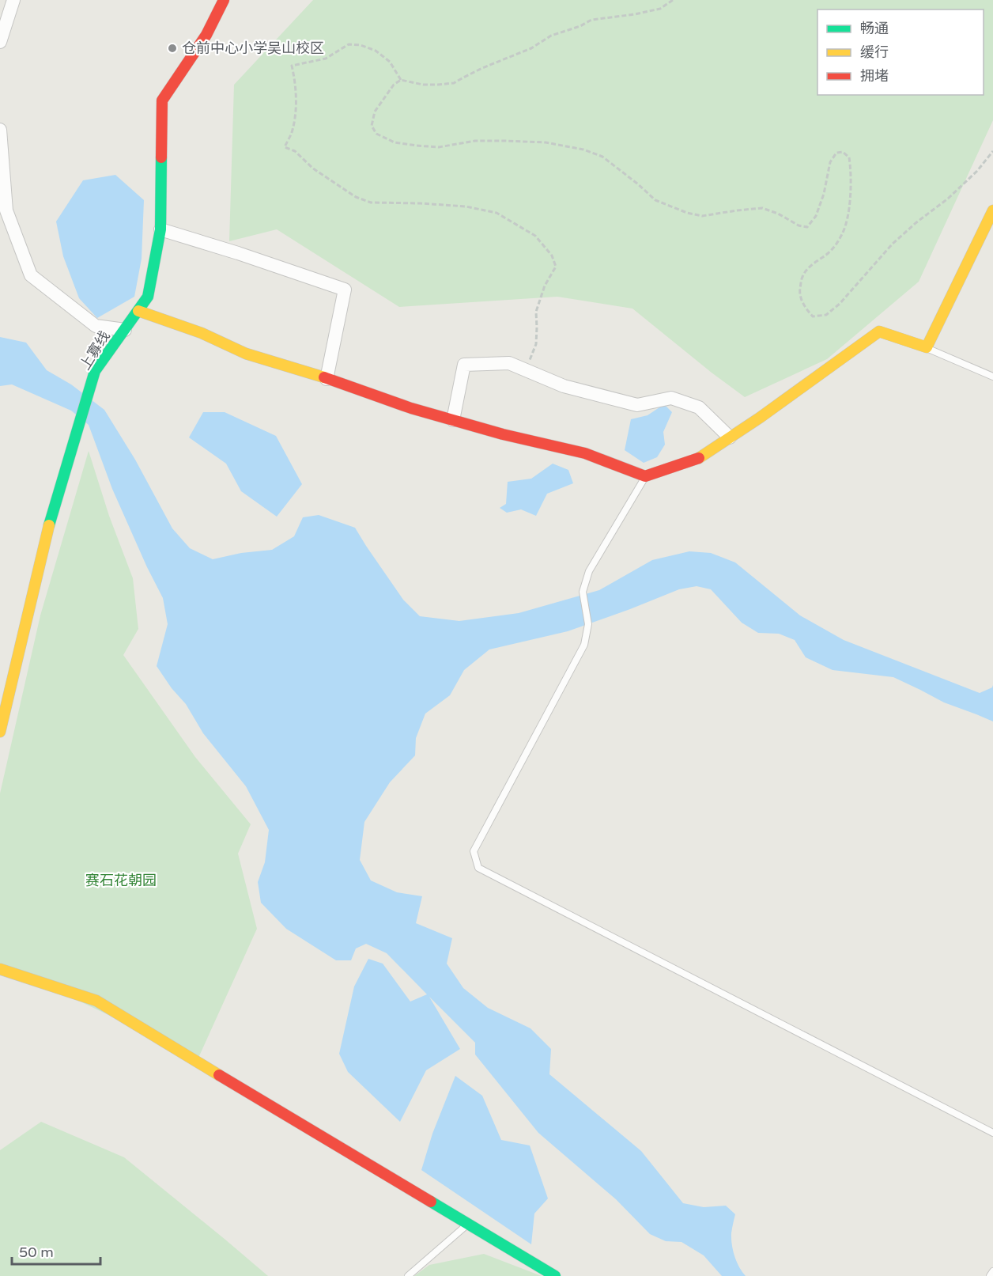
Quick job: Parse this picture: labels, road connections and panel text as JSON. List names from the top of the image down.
{
  "streets": {
    "street": ["上寡线"]
  },
  "parks": ["赛石花朝园"],
  "places": ["仓前中心小学吴山校区"],
  "legend": ["畅通", "缓行", "拥堵"],
  "scale_bar": "50 m"
}
